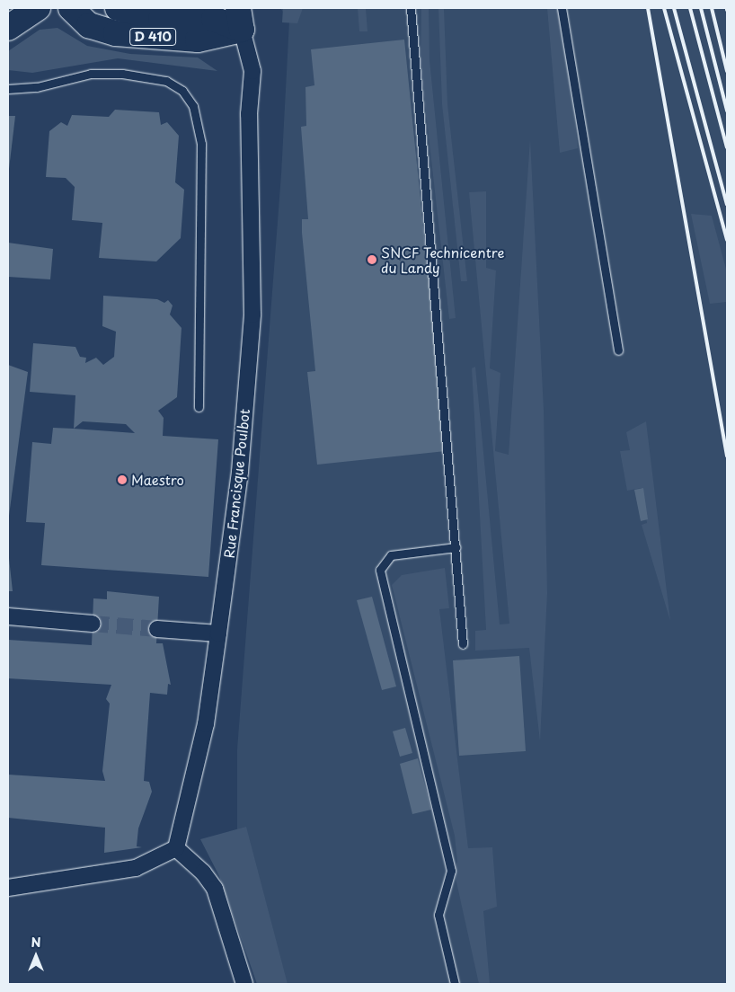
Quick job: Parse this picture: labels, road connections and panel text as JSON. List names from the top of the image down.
{
  "streets": {
    "main road": ["D 410"],
    "street": ["Rue Francisque Poulbot"]
  },
  "crossings": [
    ["D 410", "Rue Francisque Poulbot"]
  ],
  "places": ["SNCF Technicentre du Landy", "Maestro"],
  "north": "top"
}
